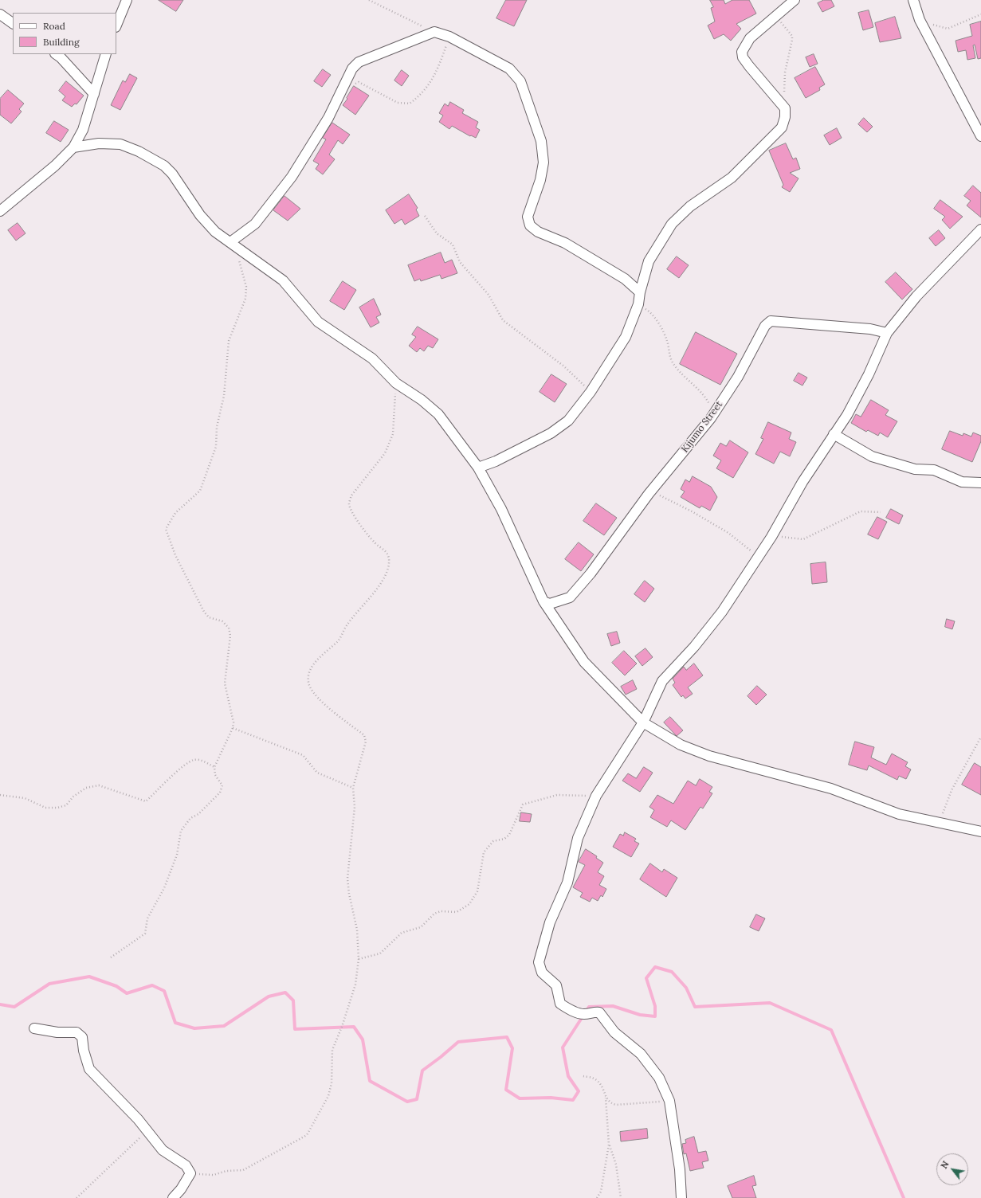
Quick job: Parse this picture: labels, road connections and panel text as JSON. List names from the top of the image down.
{
  "streets": {
    "street": ["Kijumo Street"]
  },
  "legend": ["Road", "Building"],
  "north": "top left"
}
